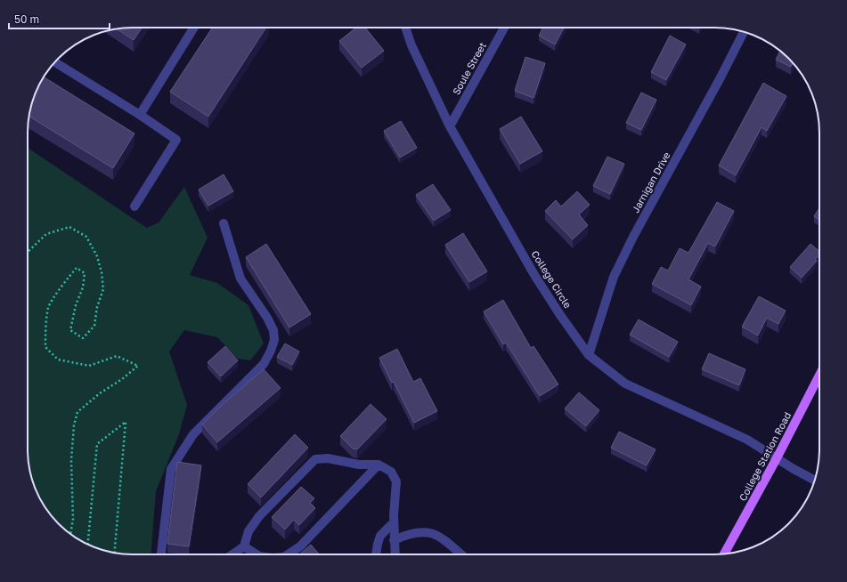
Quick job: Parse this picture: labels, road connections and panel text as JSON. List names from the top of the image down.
{
  "streets": {
    "main road": ["College Station Road"],
    "street": ["Soule Street", "Jarnigan Drive", "College Circle"]
  },
  "crossings": [
    ["Soule Street", "College Circle"],
    ["Jarnigan Drive", "College Circle"],
    ["College Circle", "College Station Road"]
  ],
  "scale_bar": "50 m"
}
